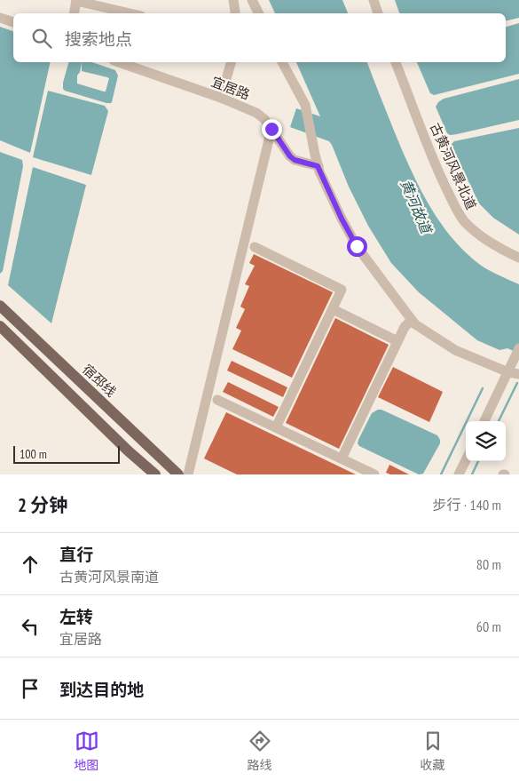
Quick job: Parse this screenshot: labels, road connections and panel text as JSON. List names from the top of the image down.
{
  "streets": {
    "main road": ["宿邳线"],
    "street": ["宜居路", "古黄河风景北道"]
  },
  "water": ["黄河故道"],
  "scale_bar": "100 m",
  "page": {
    "search": "搜索地点",
    "scale": "100 m",
    "heading": ["2 分钟", "步行 · 140 m"],
    "list": [
      ["直行", "古黄河风景南道", "80 m"],
      ["左转", "宜居路", "60 m"],
      "到达目的地"
    ],
    "nav": ["地图", "路线", "收藏"]
  }
}
